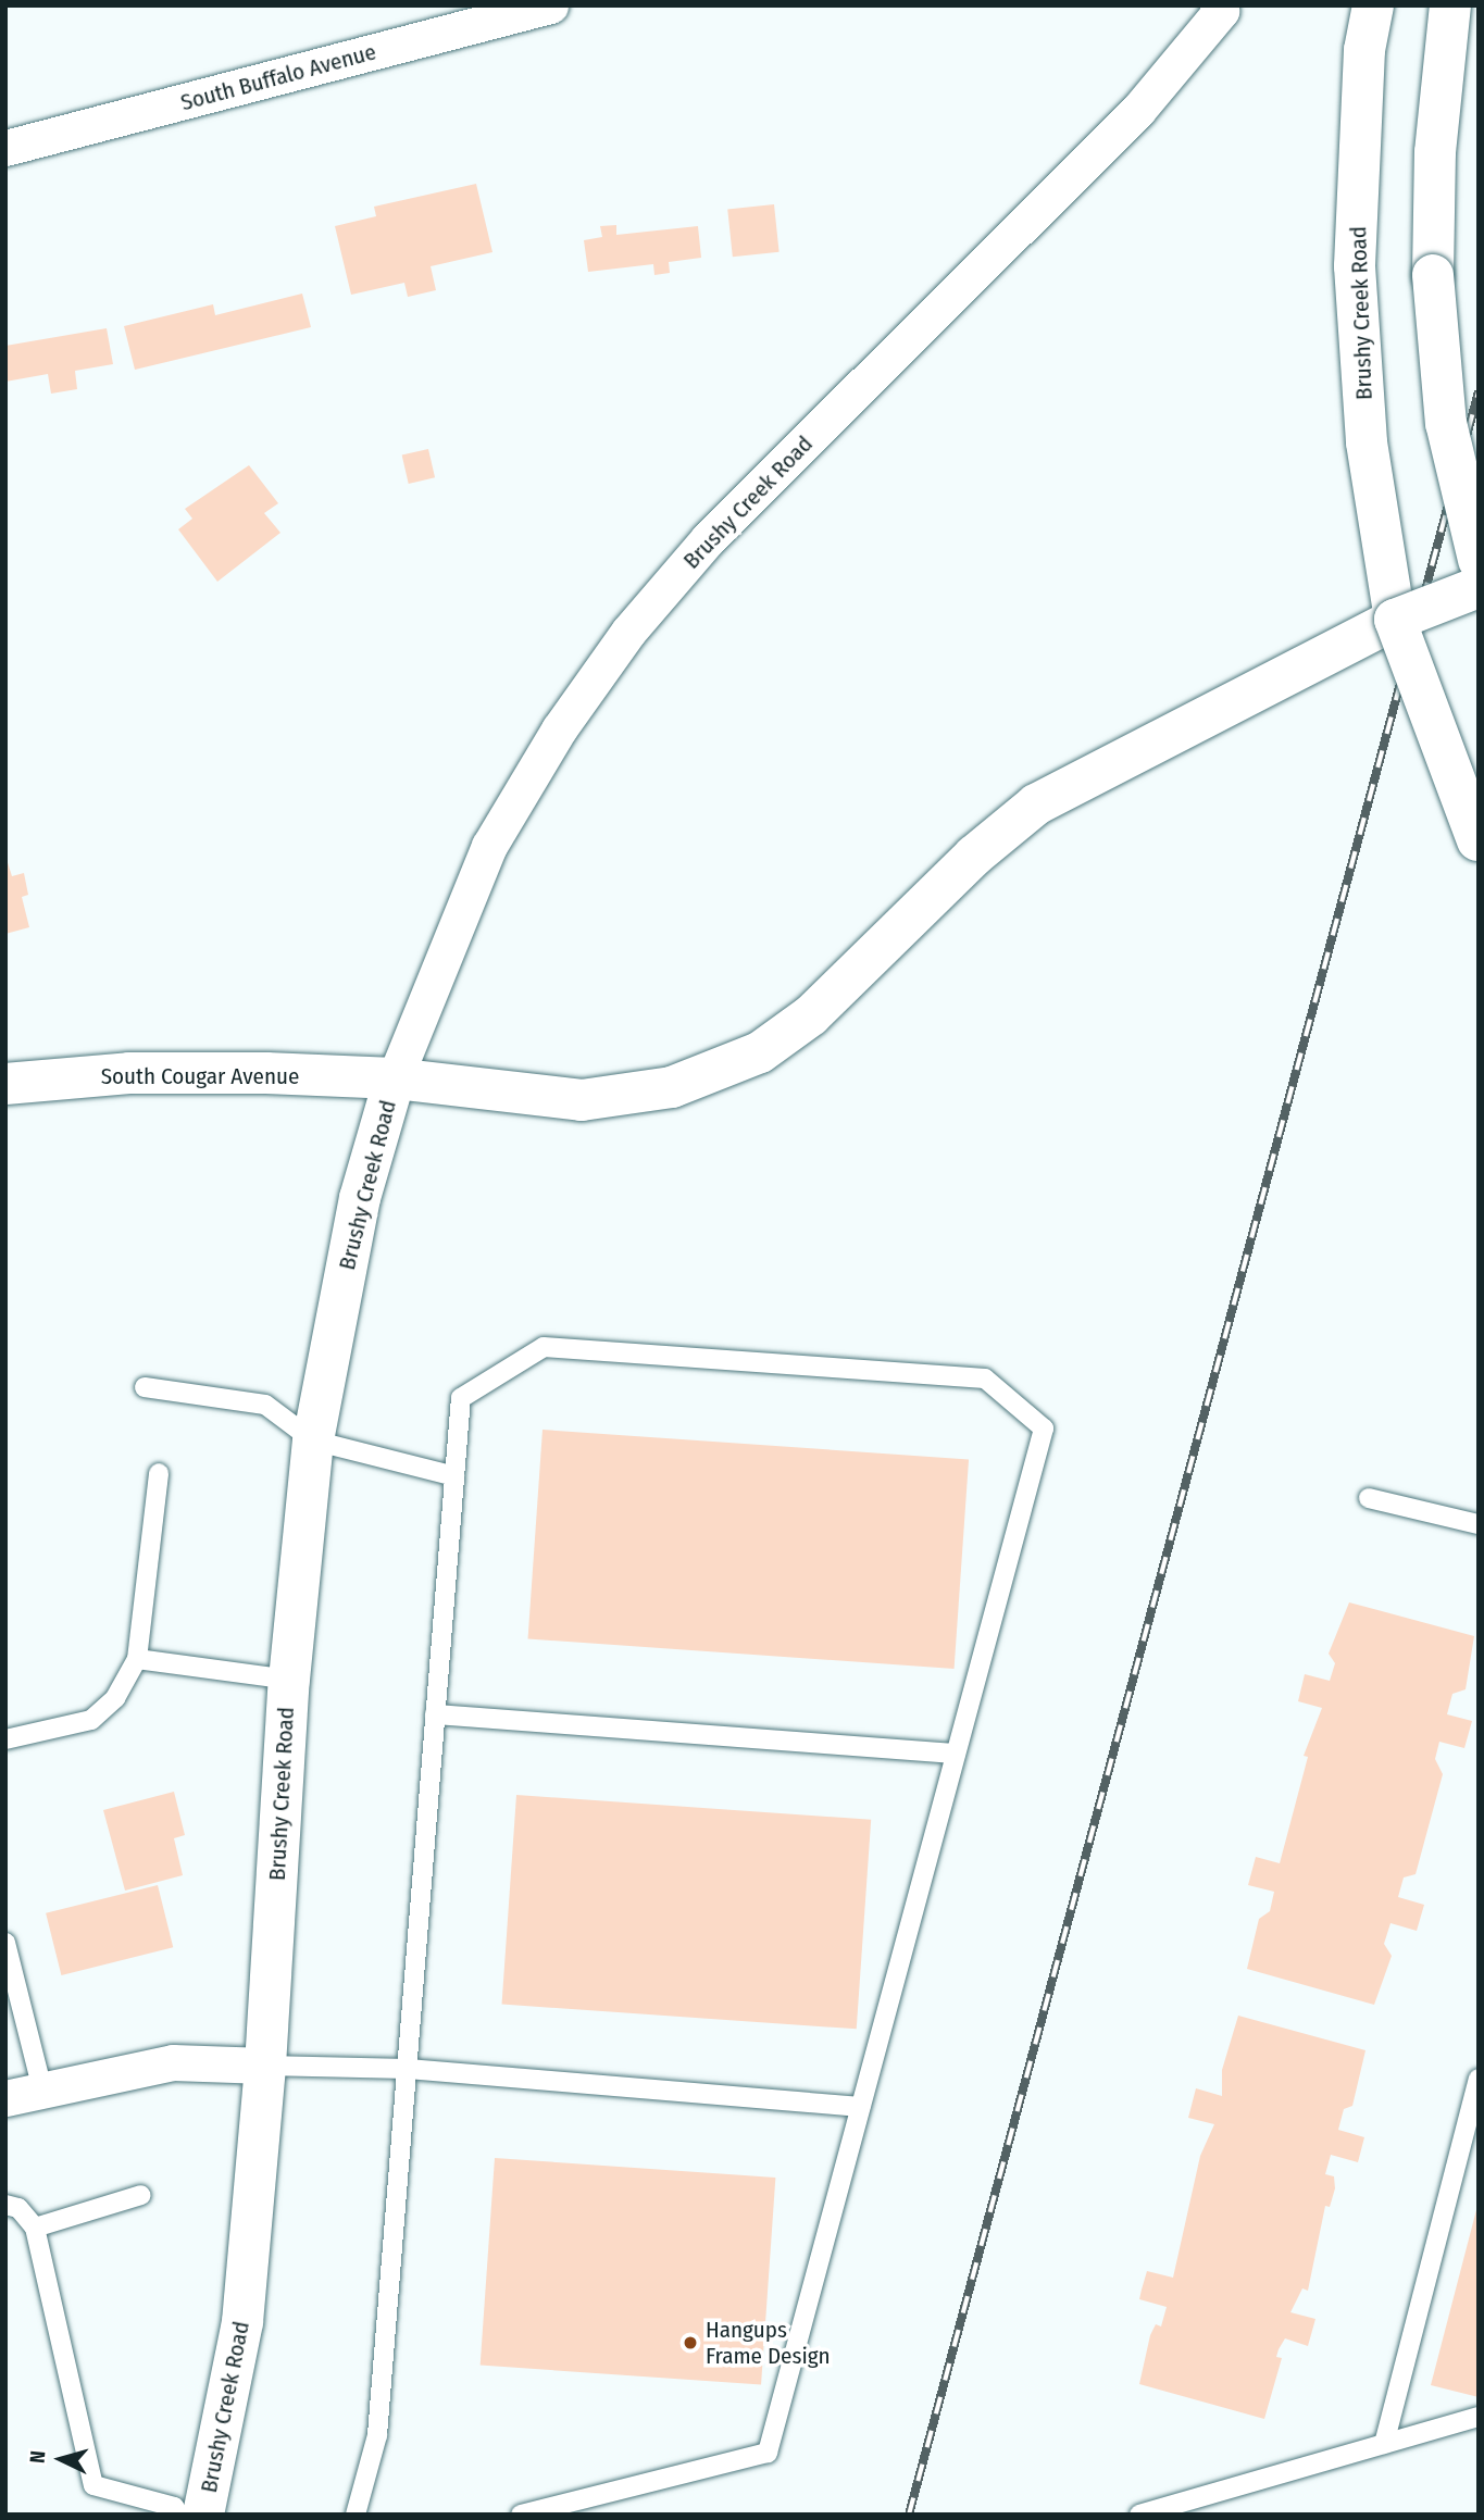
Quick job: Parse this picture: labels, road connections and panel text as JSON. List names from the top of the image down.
{
  "streets": {
    "street": ["South Buffalo Avenue", "Brushy Creek Road", "South Cougar Avenue"]
  },
  "crossings": [
    ["Brushy Creek Road", "South Cougar Avenue"]
  ],
  "places": ["Hangups Frame Design"],
  "north": "left"
}
